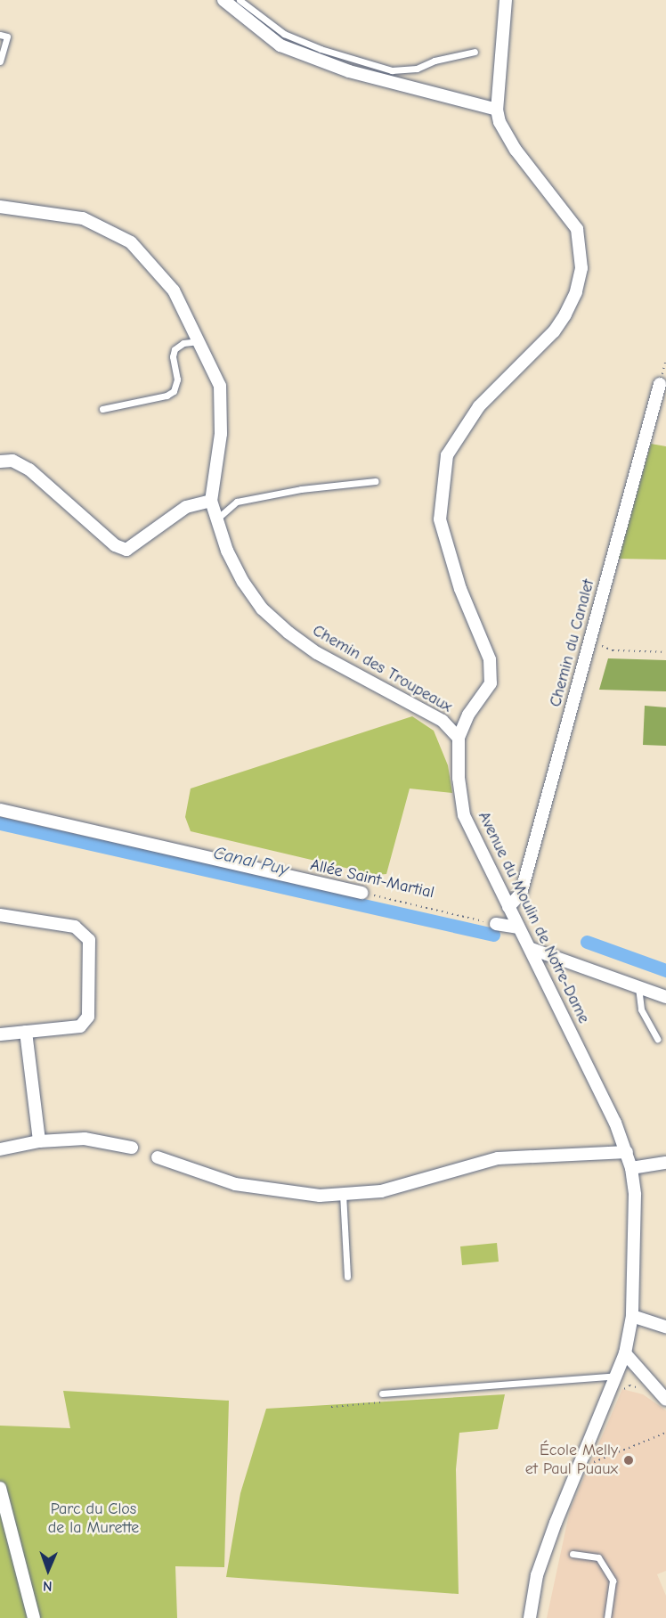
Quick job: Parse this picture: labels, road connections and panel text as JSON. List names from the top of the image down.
{
  "streets": {
    "street": [
      "Chemin du Canalet",
      "Chemin des Troupeaux",
      "Allée Saint-Martial",
      "Avenue du Moulin de Notre-Dame"
    ]
  },
  "crossings": [
    ["Chemin du Canalet", "Avenue du Moulin de Notre-Dame"],
    ["Chemin des Troupeaux", "Avenue du Moulin de Notre-Dame"]
  ],
  "water": ["Canal Puy"],
  "parks": ["Parc du Clos de la Murette"],
  "places": ["École Melly et Paul Puaux"],
  "north": "bottom"
}
